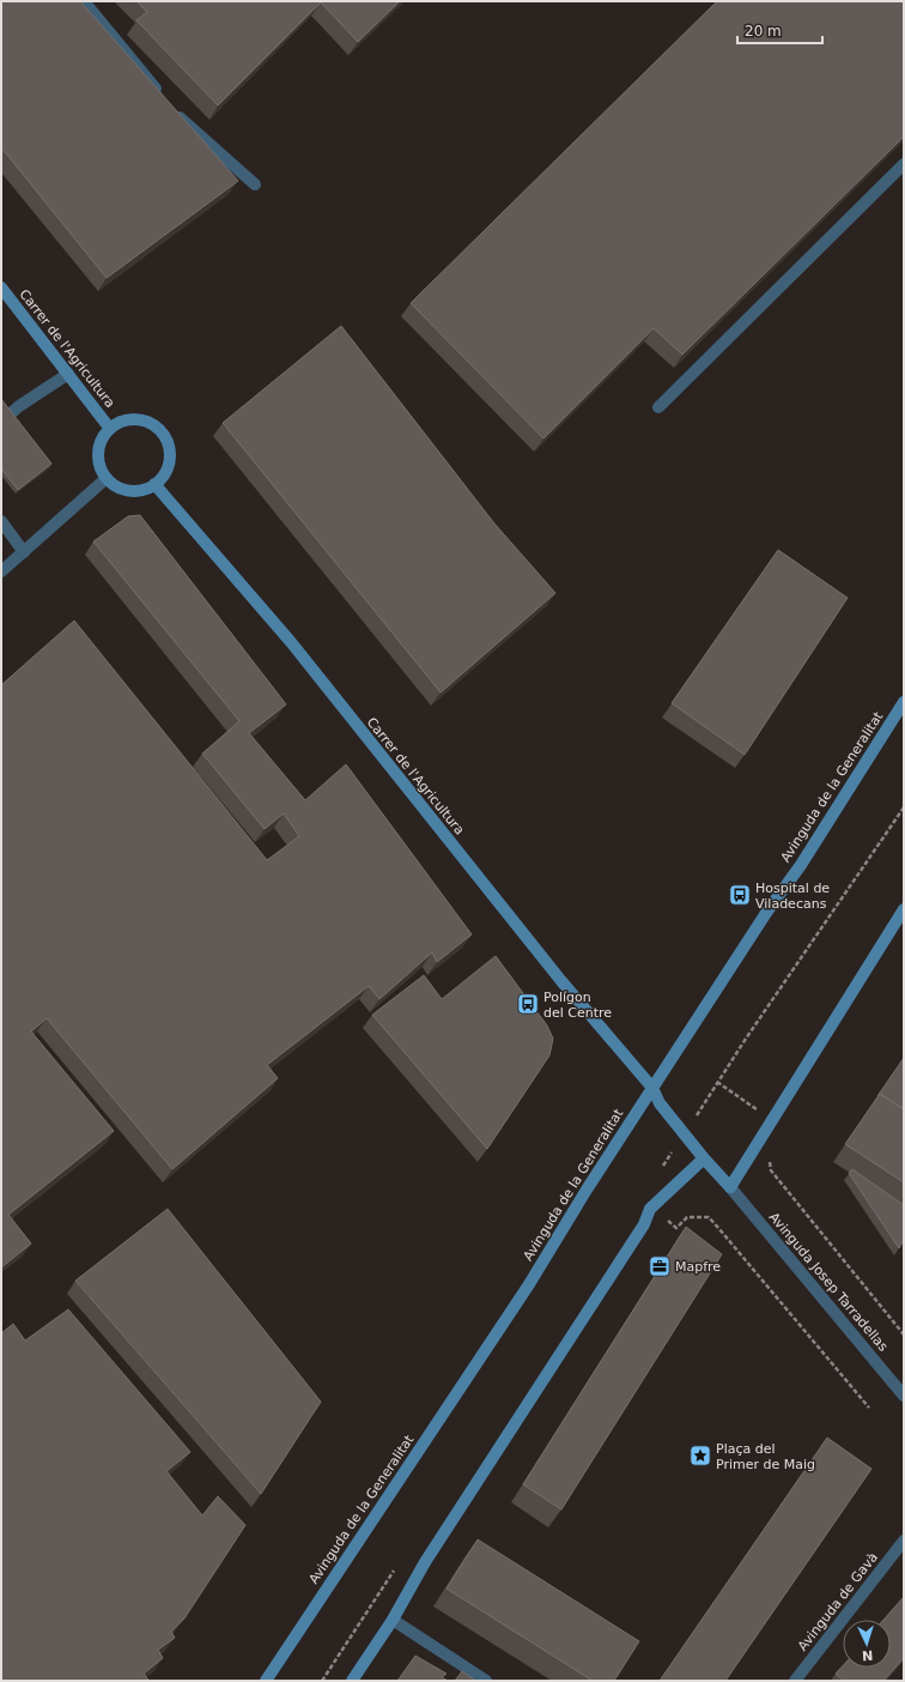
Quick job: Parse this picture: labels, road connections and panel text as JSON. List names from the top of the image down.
{
  "streets": {
    "street": [
      "Carrer de l'Agricultura",
      "Avinguda de la Generalitat",
      "Avinguda Josep Tarradellas",
      "Avinguda de Gavà"
    ]
  },
  "crossings": [
    ["Carrer de l'Agricultura", "Avinguda de la Generalitat"],
    ["Carrer de l'Agricultura", "Avinguda Josep Tarradellas"]
  ],
  "places": {
    "bus stop": ["Hospital de Viladecans", "Polígon del Centre"],
    "office": ["Mapfre"],
    "place": ["Plaça del Primer de Maig"]
  },
  "scale_bar": "20 m",
  "north": "bottom"
}
